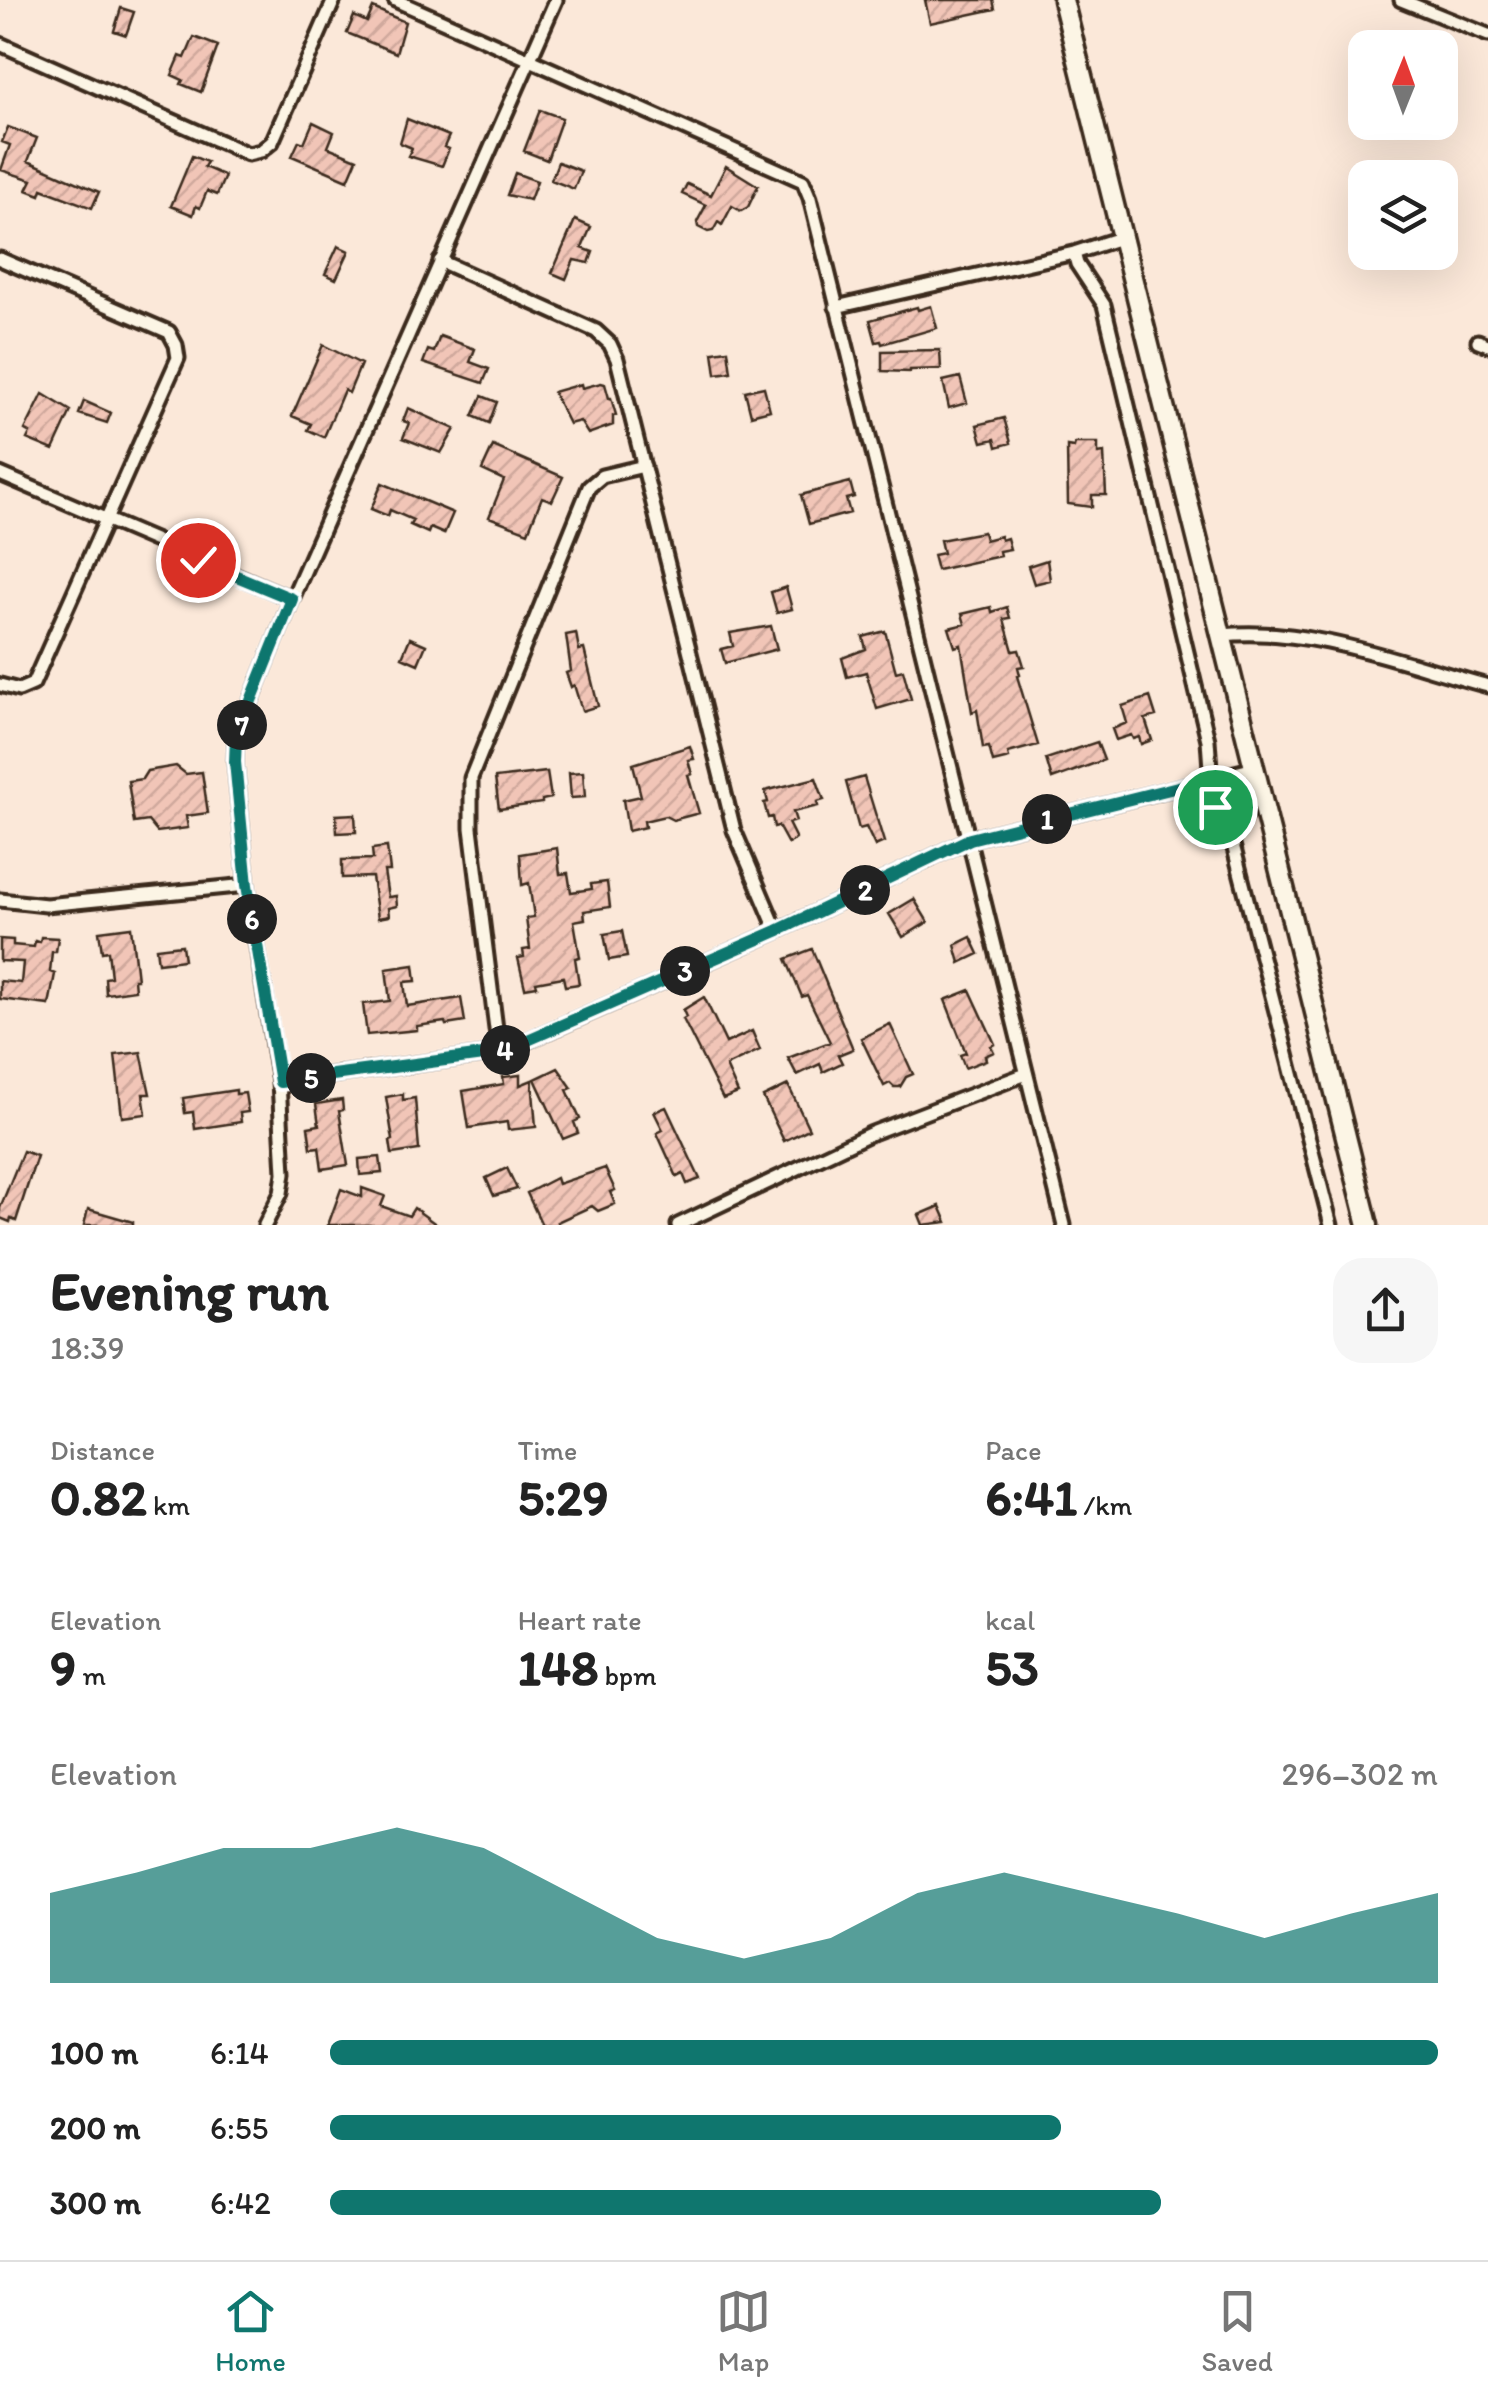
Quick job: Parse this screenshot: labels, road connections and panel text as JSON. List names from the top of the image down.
{
  "north": "top",
  "page": {
    "pins": [
      "7",
      "1",
      "2",
      "6",
      "3",
      "4",
      "5"
    ],
    "heading": ["Evening run", "18:39"],
    "stats": [
      ["Distance", "0.82 km"],
      ["Time", "5:29"],
      ["Pace", "6:41 /km"],
      ["Elevation", "9 m"],
      ["Heart rate", "148 bpm"],
      ["kcal", "53"]
    ],
    "chart": ["Elevation", "296–302 m"],
    "list": [
      {
        "name": "100 m",
        "note": "6:14"
      },
      {
        "name": "200 m",
        "note": "6:55"
      },
      {
        "name": "300 m",
        "note": "6:42"
      }
    ],
    "tabs": ["Home", "Map", "Saved"]
  }
}
